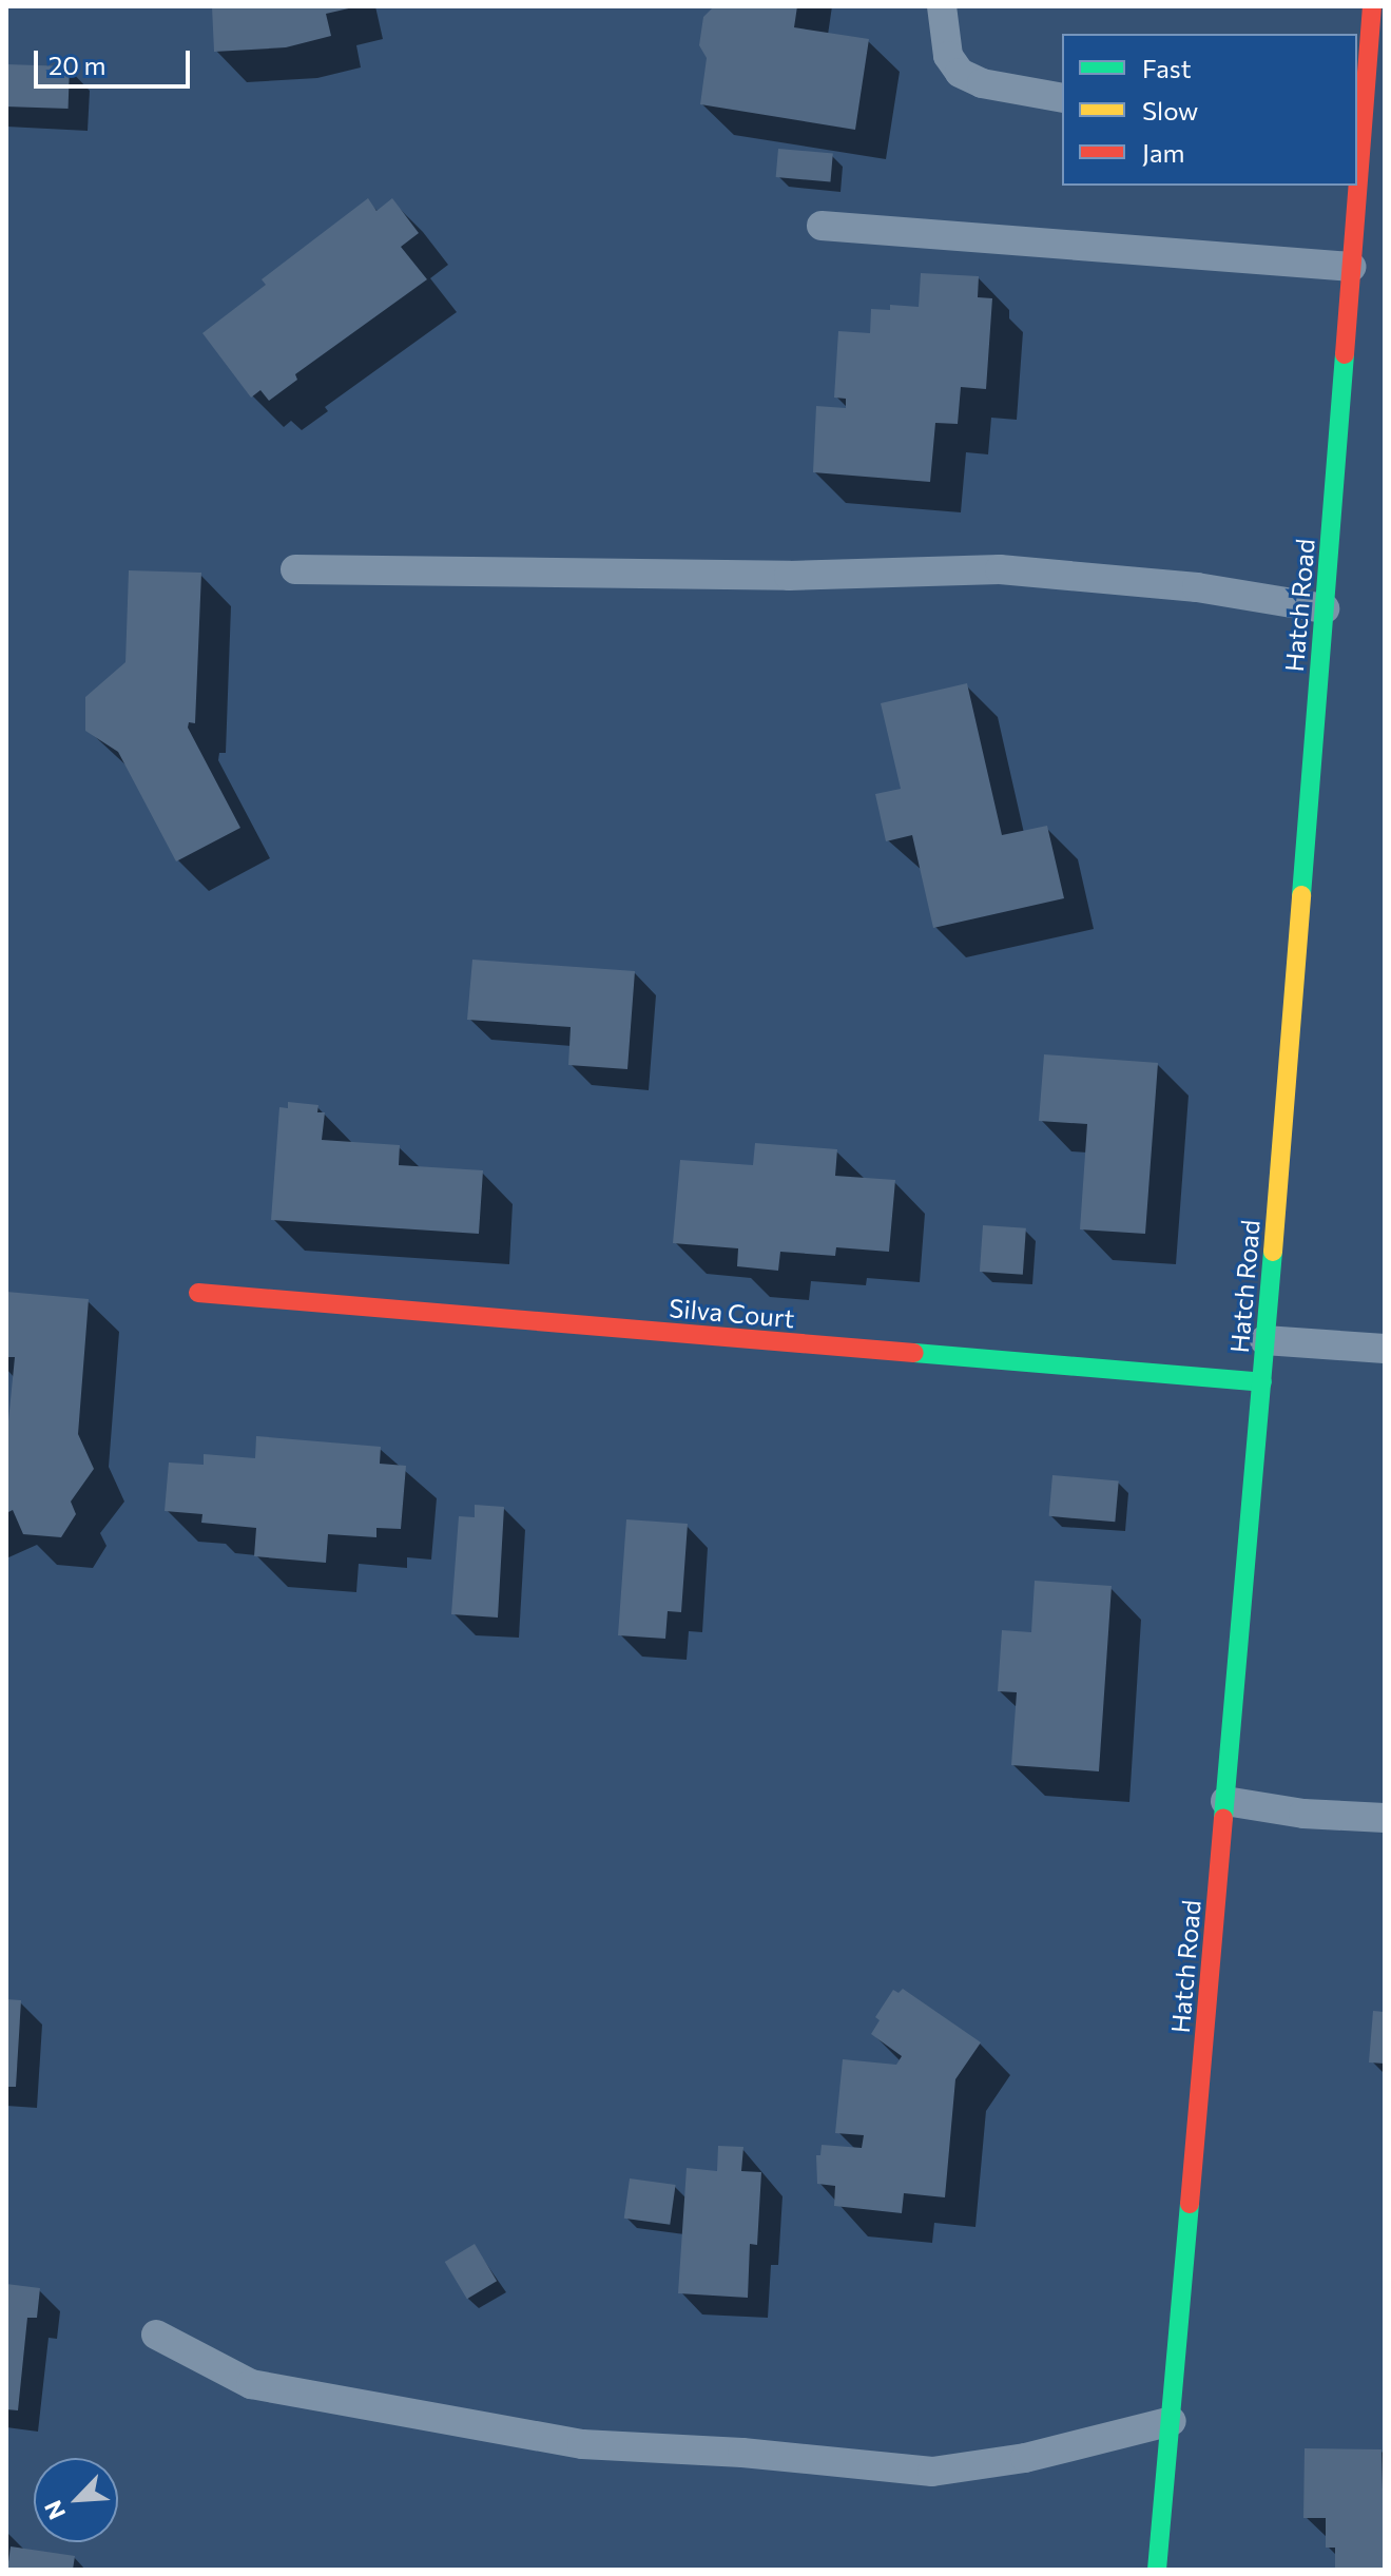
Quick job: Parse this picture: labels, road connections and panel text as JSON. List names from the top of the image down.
{
  "streets": {
    "street": ["Hatch Road", "Silva Court"]
  },
  "crossings": [
    ["Hatch Road", "Silva Court"]
  ],
  "legend": ["Fast", "Slow", "Jam"],
  "scale_bar": "20 m",
  "north": "bottom left"
}
